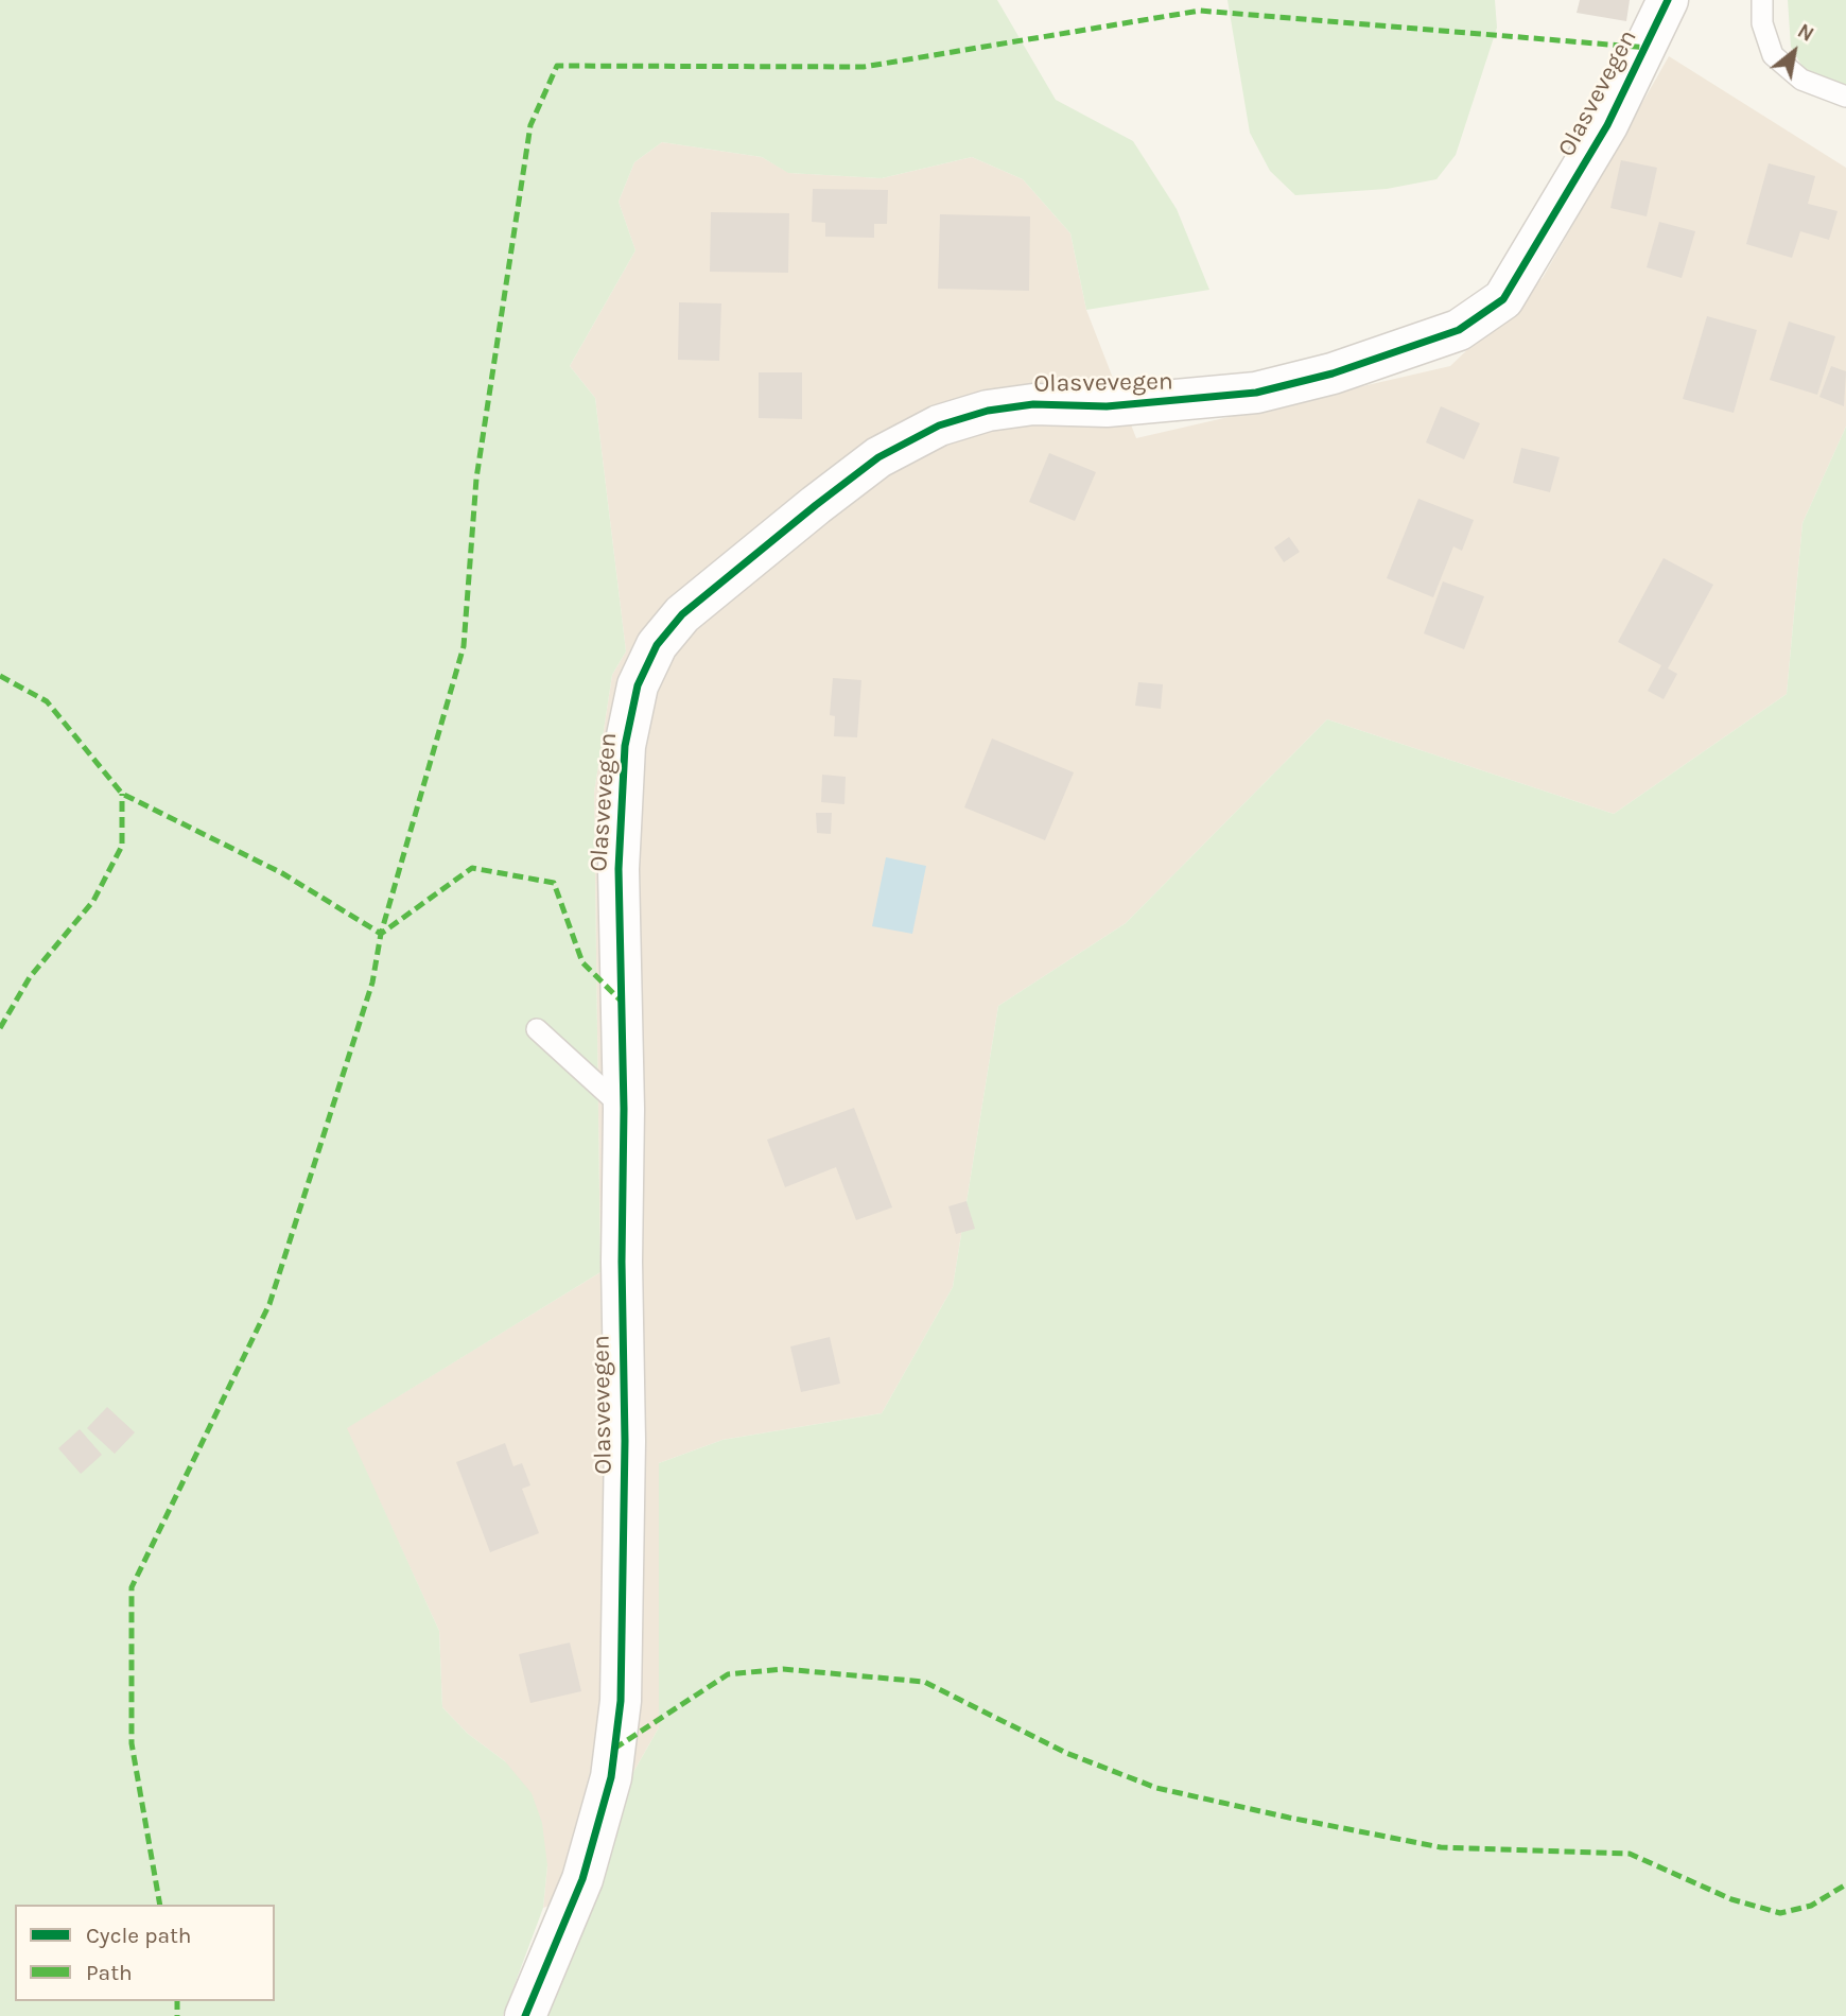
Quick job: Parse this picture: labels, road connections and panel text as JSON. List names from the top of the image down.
{
  "streets": {
    "street": ["Olasvevegen"]
  },
  "legend": ["Cycle path", "Path"],
  "north": "top right"
}
